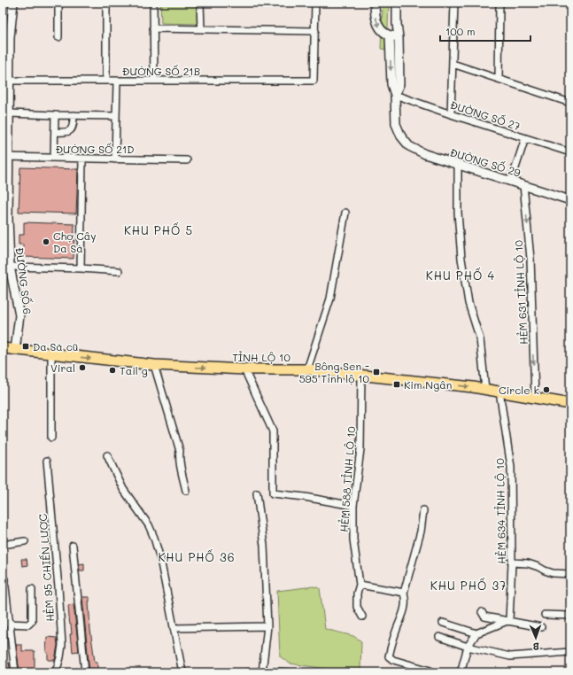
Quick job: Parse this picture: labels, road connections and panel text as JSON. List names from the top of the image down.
{
  "streets": {
    "main road": ["TỈNH LỘ 10"],
    "street": [
      "ĐƯỜNG SỐ 21B",
      "ĐƯỜNG SỐ 27",
      "ĐƯỜNG SỐ 21D",
      "ĐƯỜNG SỐ 29",
      "ĐƯỜNG SỐ 6",
      "HẺM 631 TỈNH LỘ 10",
      "HẺM 588 TỈNH LỘ 10",
      "HẺM 634 TỈNH LỘ 10",
      "HẺM 95 CHIẾN LƯỢC"
    ]
  },
  "crossings": [
    ["ĐƯỜNG SỐ 21B", "ĐƯỜNG SỐ 6"],
    ["ĐƯỜNG SỐ 27", "ĐƯỜNG SỐ 29"],
    ["ĐƯỜNG SỐ 21D", "ĐƯỜNG SỐ 6"],
    ["ĐƯỜNG SỐ 29", "HẺM 631 TỈNH LỘ 10"],
    ["ĐƯỜNG SỐ 6", "TỈNH LỘ 10"],
    ["HẺM 631 TỈNH LỘ 10", "TỈNH LỘ 10"],
    ["TỈNH LỘ 10", "HẺM 588 TỈNH LỘ 10"],
    ["TỈNH LỘ 10", "HẺM 634 TỈNH LỘ 10"]
  ],
  "one_way": ["HẺM 631 TỈNH LỘ 10", "TỈNH LỘ 10"],
  "districts": [
    "KHU PHỐ 5",
    "KHU PHỐ 4",
    "KHU PHỐ 36",
    "KHU PHỐ 37"
  ],
  "places": {
    "other": [
      "Chợ Cây Da Sà",
      "Viral",
      "Tail g",
      "Circle k"
    ],
    "transit": ["Da Sà cũ", "Bông Sen - 595 Tỉnh lộ 10", "Kim Ngân"]
  },
  "scale_bar": "100 m",
  "north": "bottom"
}
